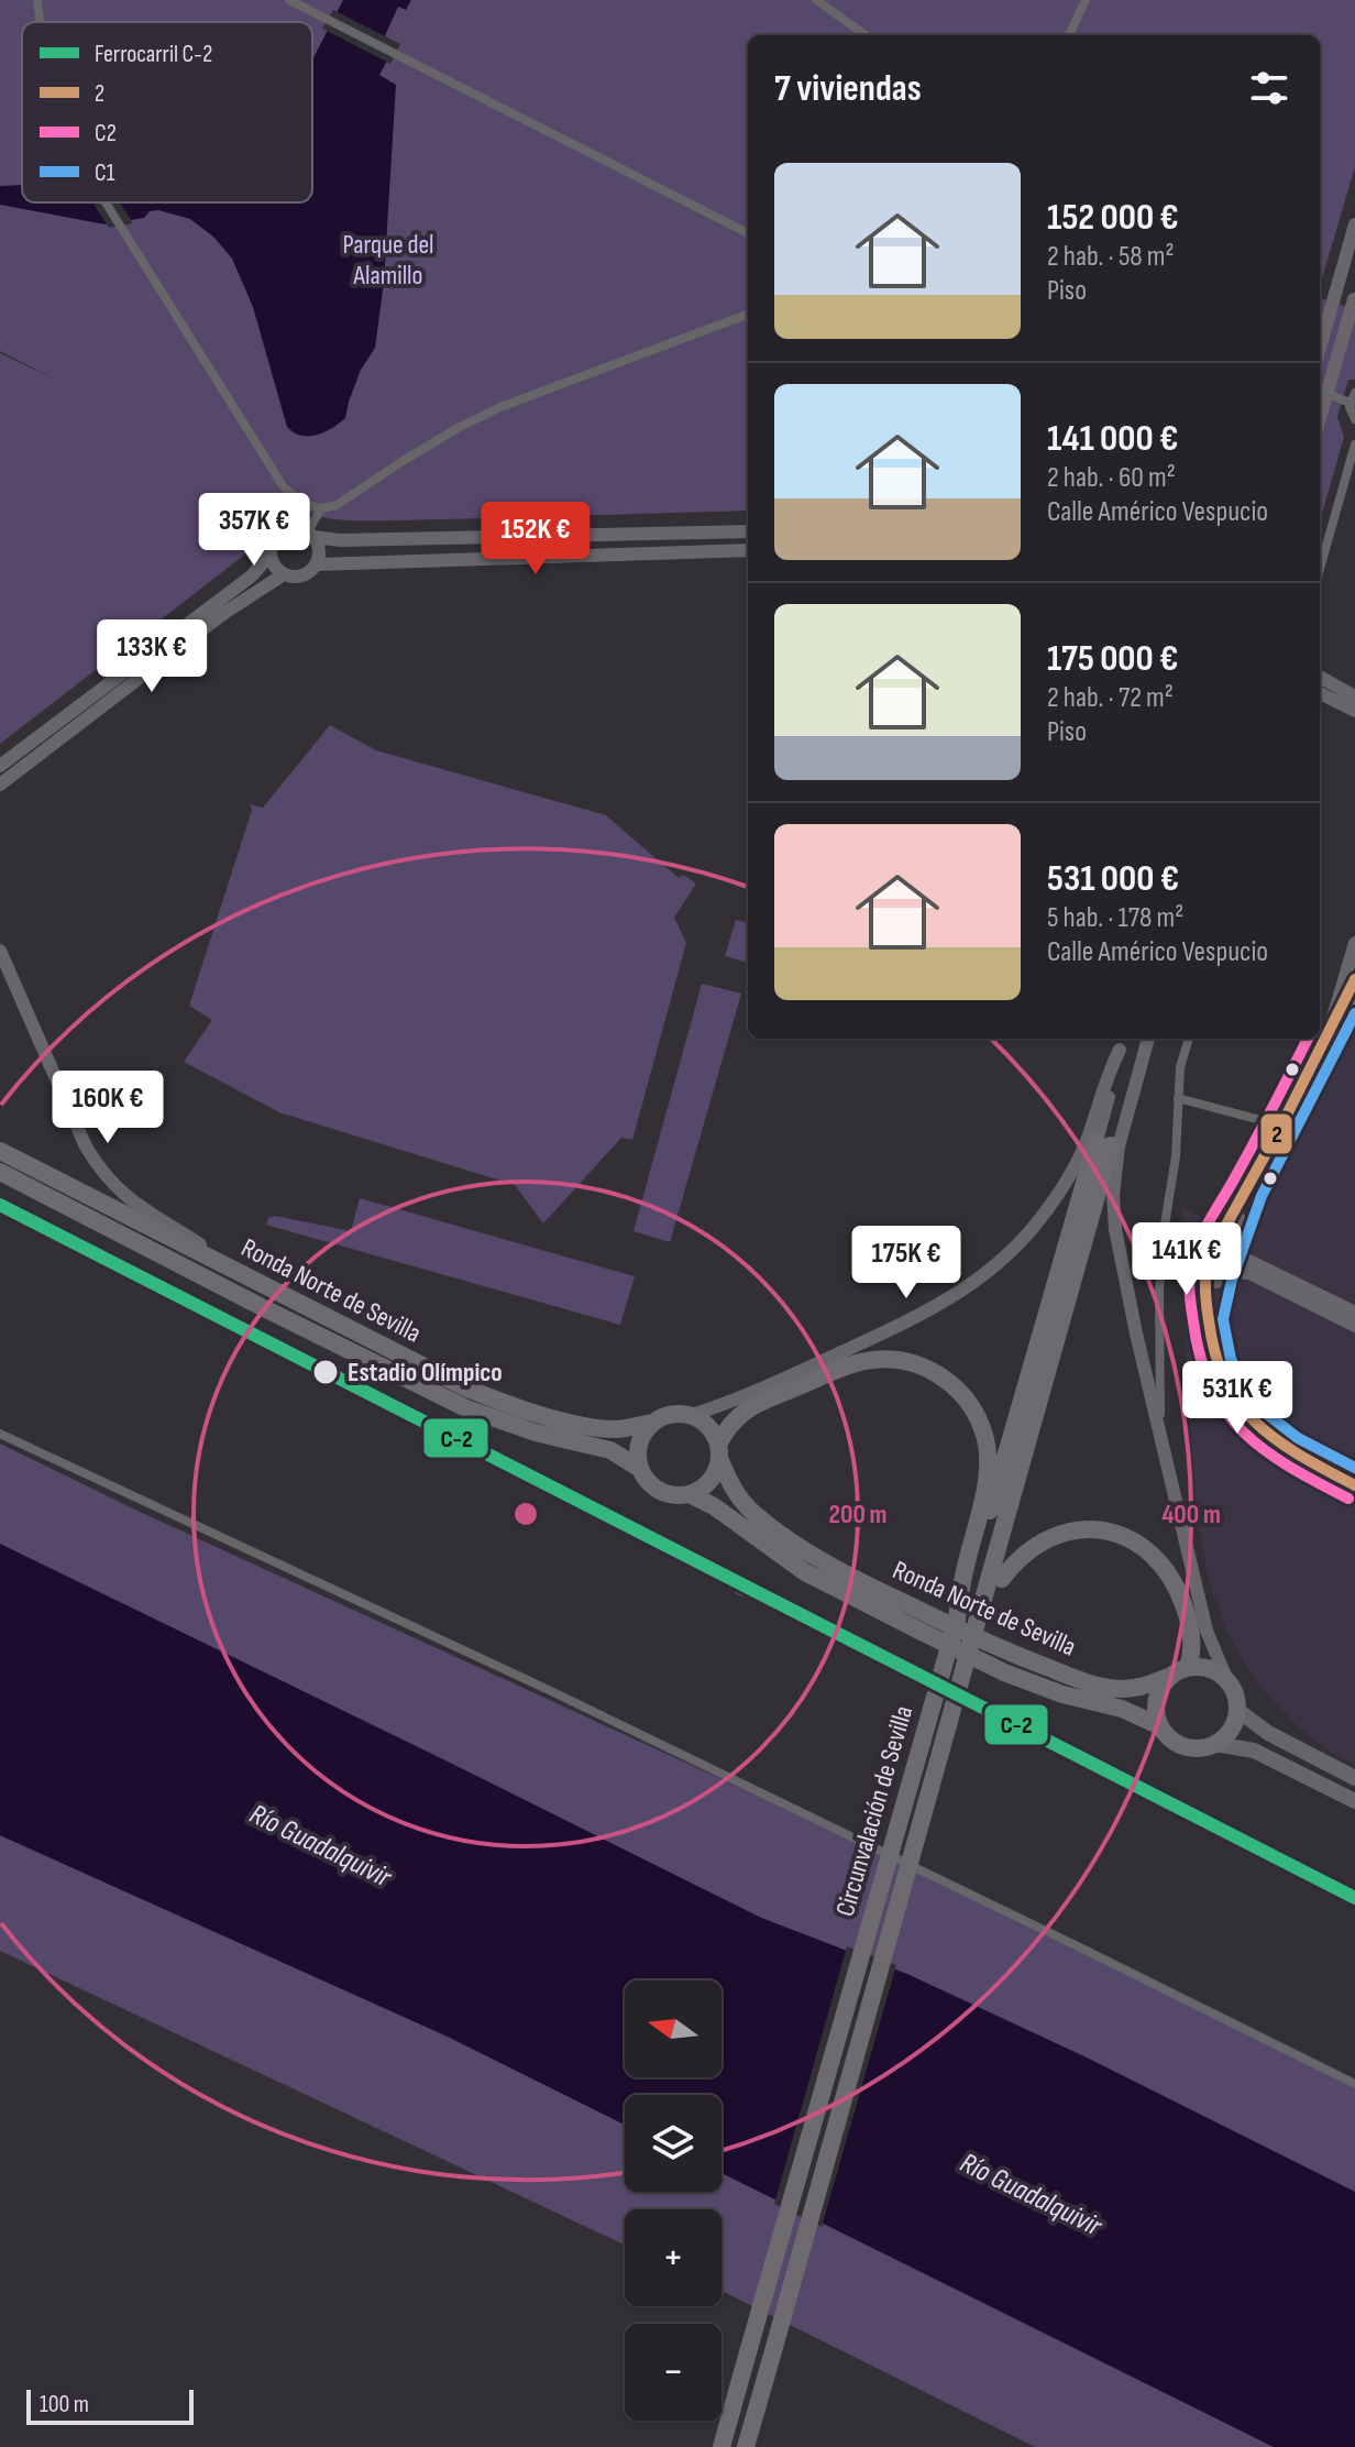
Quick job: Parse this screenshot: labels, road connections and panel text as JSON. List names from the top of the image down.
{
  "streets": {
    "highway": ["Ronda Norte de Sevilla", "Circunvalación de Sevilla"]
  },
  "water": ["Río Guadalquivir"],
  "parks": ["Parque del Alamillo"],
  "places": ["Estadio Olímpico"],
  "lines": [
    "transit line 2",
    "transit line C1",
    "transit line C2",
    "rail line C-2"
  ],
  "legend": [
    "Ferrocarril C-2",
    "2",
    "C2",
    "C1"
  ],
  "scale_bar": "100 m",
  "north": "left",
  "page": {
    "heading": "7 viviendas",
    "list": [
      {
        "name": "152 000 €",
        "note": "2 hab. · 58 m² · Piso"
      },
      {
        "name": "141 000 €",
        "note": "2 hab. · 60 m² · Calle Américo Vespucio"
      },
      {
        "name": "175 000 €",
        "note": "2 hab. · 72 m² · Piso"
      },
      {
        "name": "531 000 €",
        "note": "5 hab. · 178 m² · Calle Américo Vespucio"
      }
    ],
    "price": [
      "357K €",
      "152K €",
      "133K €",
      "160K €",
      "141K €",
      "175K €",
      "531K €"
    ],
    "map_buttons": ["+", "−"],
    "scale": "100 m"
  },
  "rings": ["200 m", "400 m"]
}
